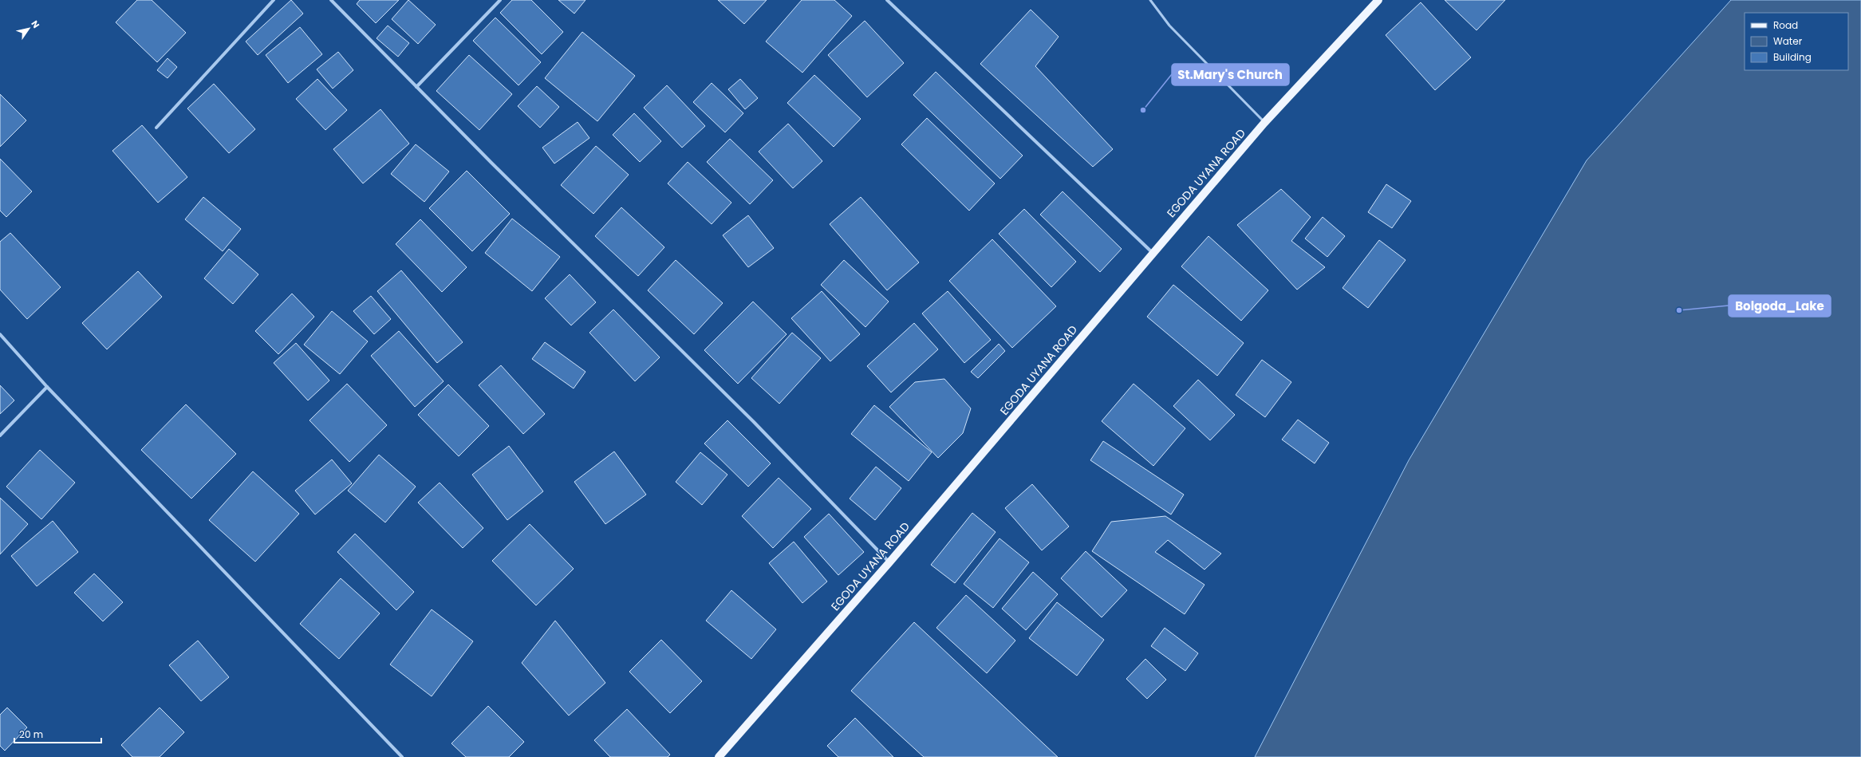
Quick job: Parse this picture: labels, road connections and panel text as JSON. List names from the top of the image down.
{
  "streets": {
    "main road": ["EGODA UYANA ROAD"]
  },
  "places": ["St.Mary's Church", "Bolgoda_Lake"],
  "legend": ["Road", "Water", "Building"],
  "scale_bar": "20 m",
  "north": "top right"
}
